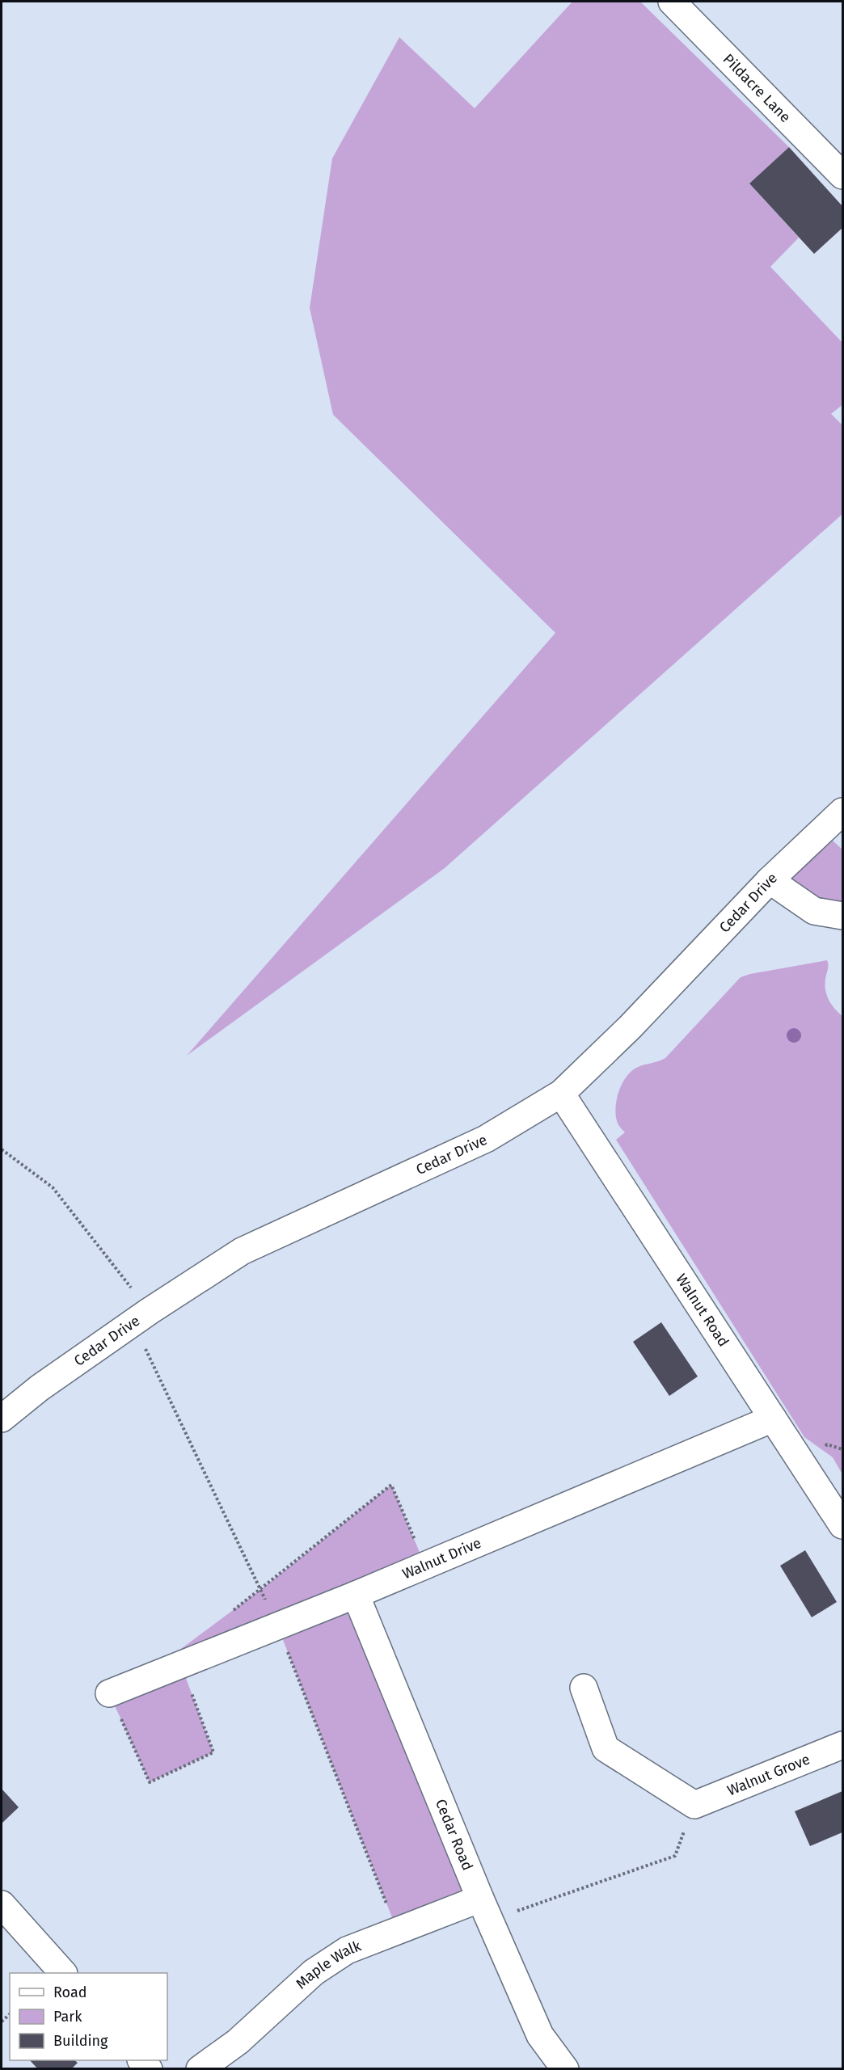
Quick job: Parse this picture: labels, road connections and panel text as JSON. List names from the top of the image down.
{
  "streets": {
    "street": [
      "Pildacre Lane",
      "Cedar Drive",
      "Walnut Road",
      "Walnut Drive",
      "Walnut Grove",
      "Cedar Road",
      "Maple Walk"
    ]
  },
  "crossings": [
    ["Cedar Drive", "Walnut Road"],
    ["Walnut Road", "Walnut Drive"],
    ["Walnut Drive", "Cedar Road"],
    ["Cedar Road", "Maple Walk"]
  ],
  "legend": ["Road", "Park", "Building"]
}
